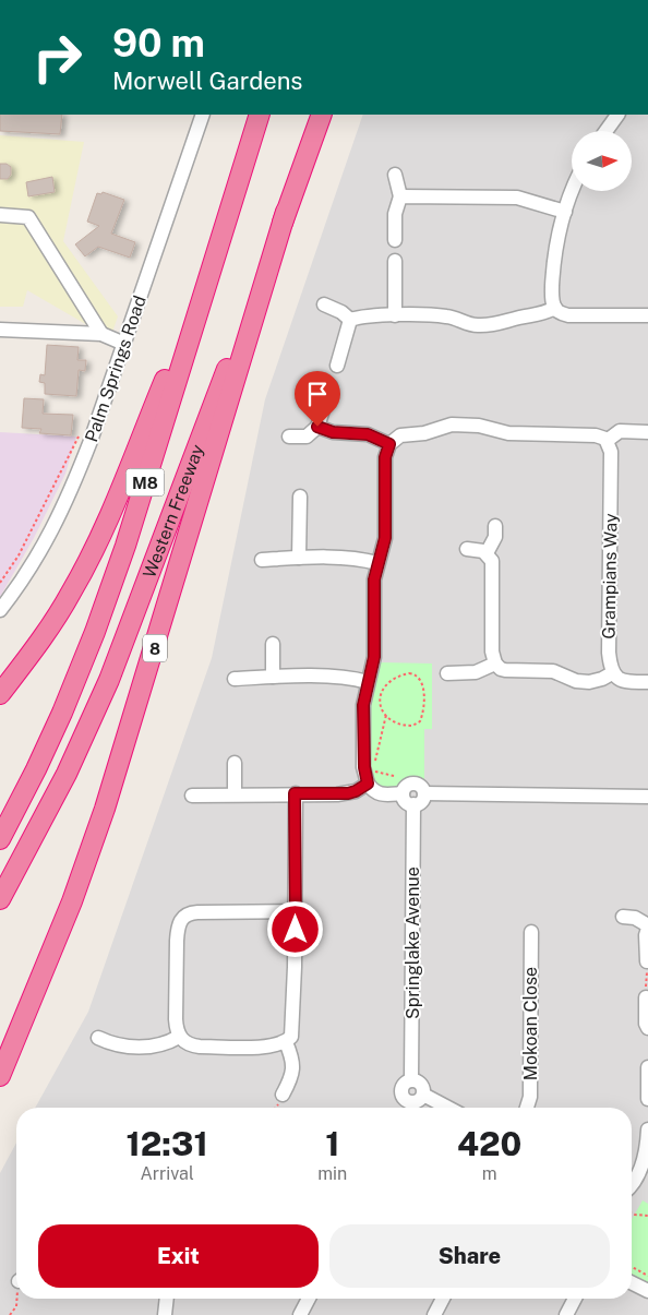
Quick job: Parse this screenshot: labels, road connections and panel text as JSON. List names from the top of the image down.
{
  "streets": {
    "highway": ["M8", "Western Freeway", "8"],
    "street": [
      "Palm Springs Road",
      "Grampians Way",
      "Springlake Avenue",
      "Mokoan Close"
    ]
  },
  "crossings": [
    ["Western Freeway", "8"]
  ],
  "north": "right",
  "page": {
    "turn": ["90 m", "Morwell Gardens"],
    "eta": [
      "12:31",
      "Arrival",
      "1",
      "min",
      "420",
      "m"
    ],
    "buttons": ["Exit", "Share"]
  }
}
